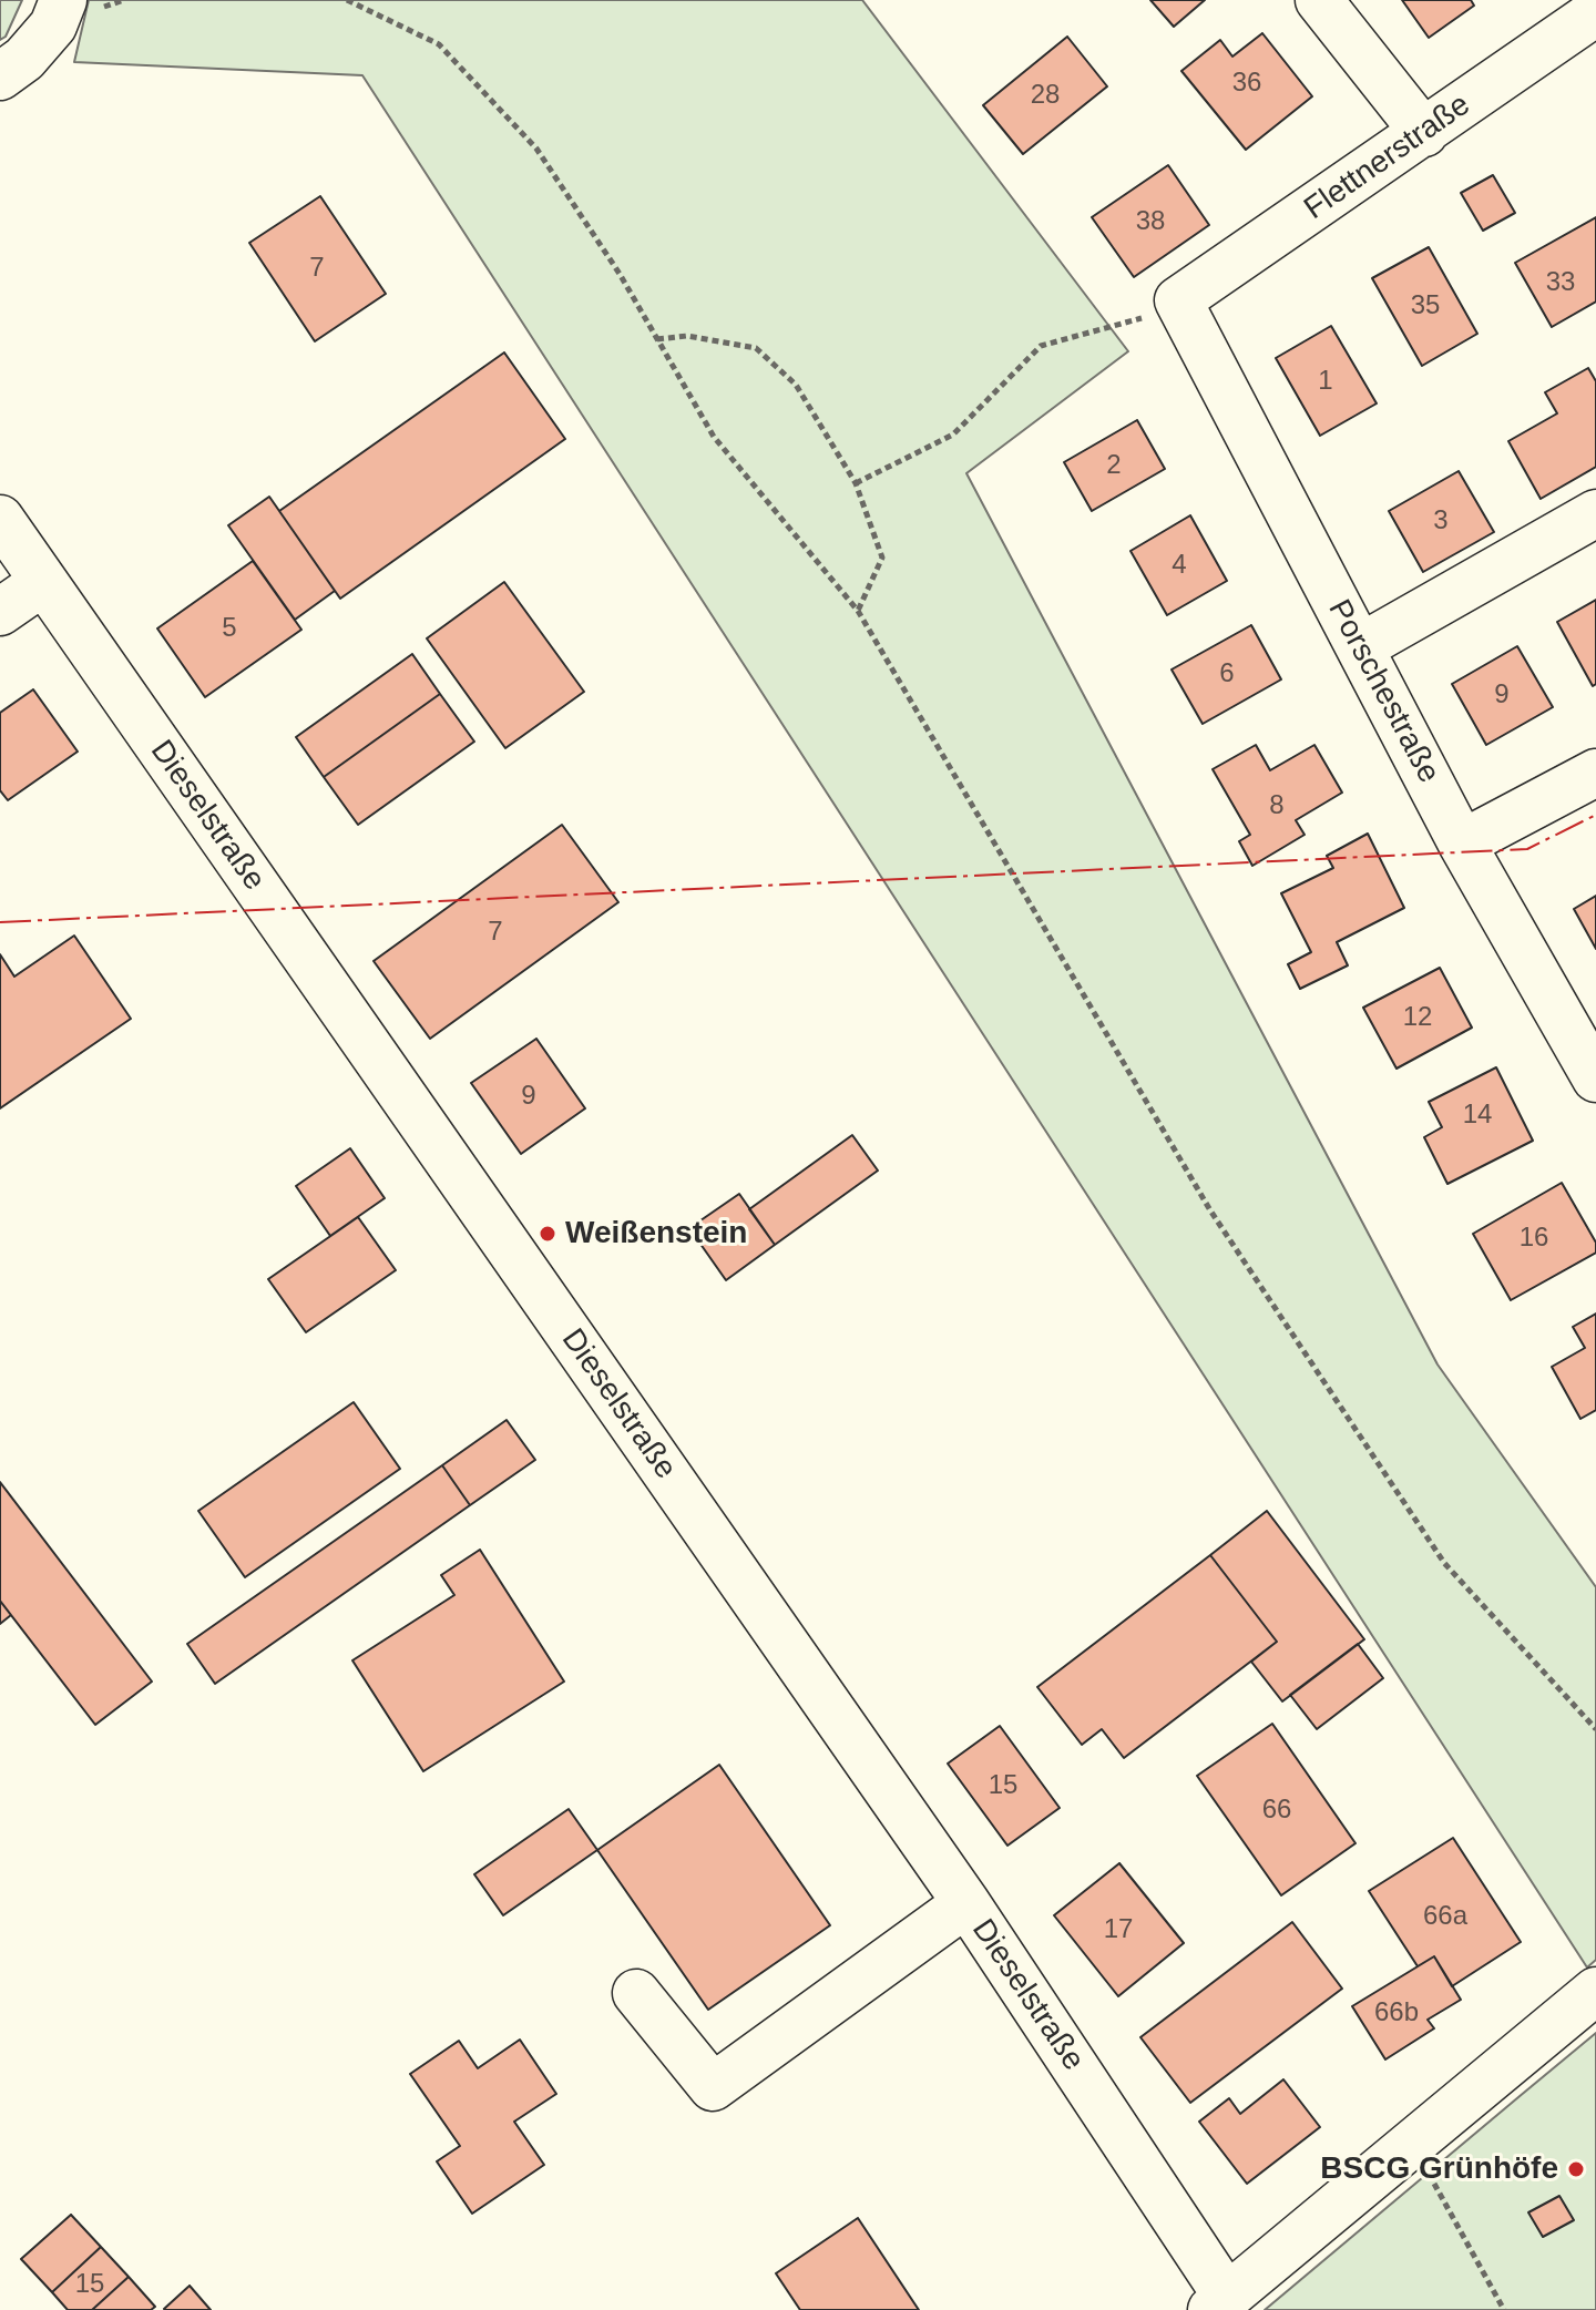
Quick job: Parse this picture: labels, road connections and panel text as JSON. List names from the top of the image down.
{
  "streets": {
    "street": ["Flettnerstraße", "Porschestraße", "Dieselstraße"]
  },
  "crossings": [
    ["Flettnerstraße", "Porschestraße"]
  ],
  "places": ["Weißenstein", "BSCG Grünhöfe"],
  "house_numbers": [
    "36",
    "28",
    "38",
    "7",
    "33",
    "35",
    "1",
    "2",
    "3",
    "4",
    "5",
    "6",
    "9",
    "8",
    "7",
    "12",
    "9",
    "14",
    "16",
    "15",
    "66",
    "66a",
    "17",
    "66b",
    "15"
  ]
}
